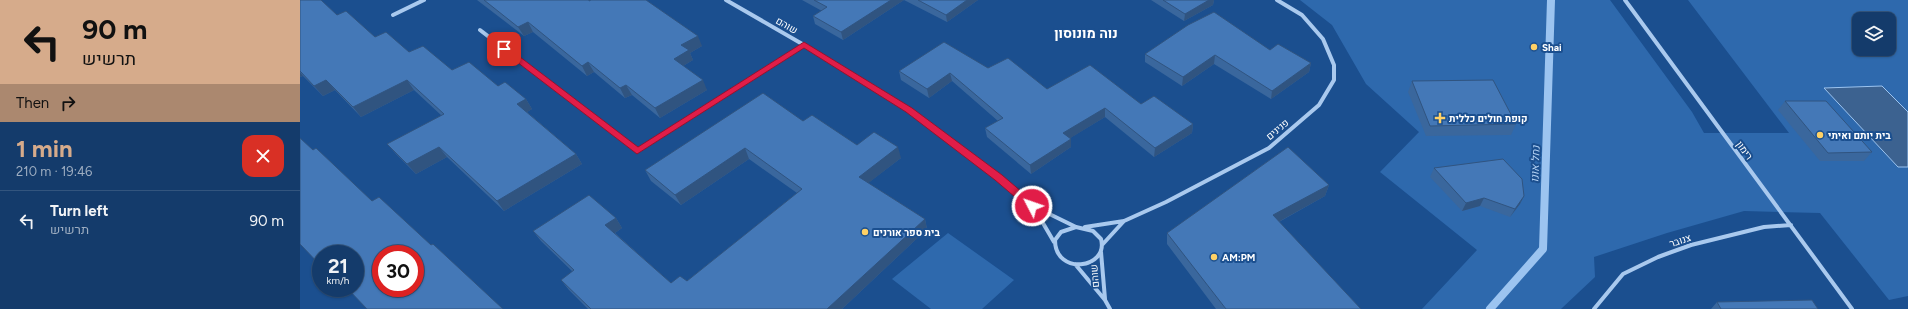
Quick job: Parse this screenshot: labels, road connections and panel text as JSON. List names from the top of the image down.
{
  "streets": {
    "street": [
      "שוהם",
      "פנינים",
      "רימון",
      "צנובר"
    ]
  },
  "crossings": [
    ["שוהם", "פנינים"],
    ["רימון", "צנובר"]
  ],
  "districts": ["נוה מונוסון"],
  "water": ["נחל אונו"],
  "places": {
    "other": [
      "Shai",
      "בית יותם ואיתי",
      "בית ספר אורנים",
      "AM:PM"
    ],
    "health": ["קופת חולים כללית"]
  },
  "page": {
    "turn": ["90 m", "תרשיש"],
    "then": "Then",
    "heading": ["1 min", "210 m · 19:46"],
    "list": [
      {
        "name": "Turn left",
        "note": "תרשיש",
        "value": "90 m"
      }
    ],
    "speed": "21 km/h",
    "limit": "30"
  }
}
